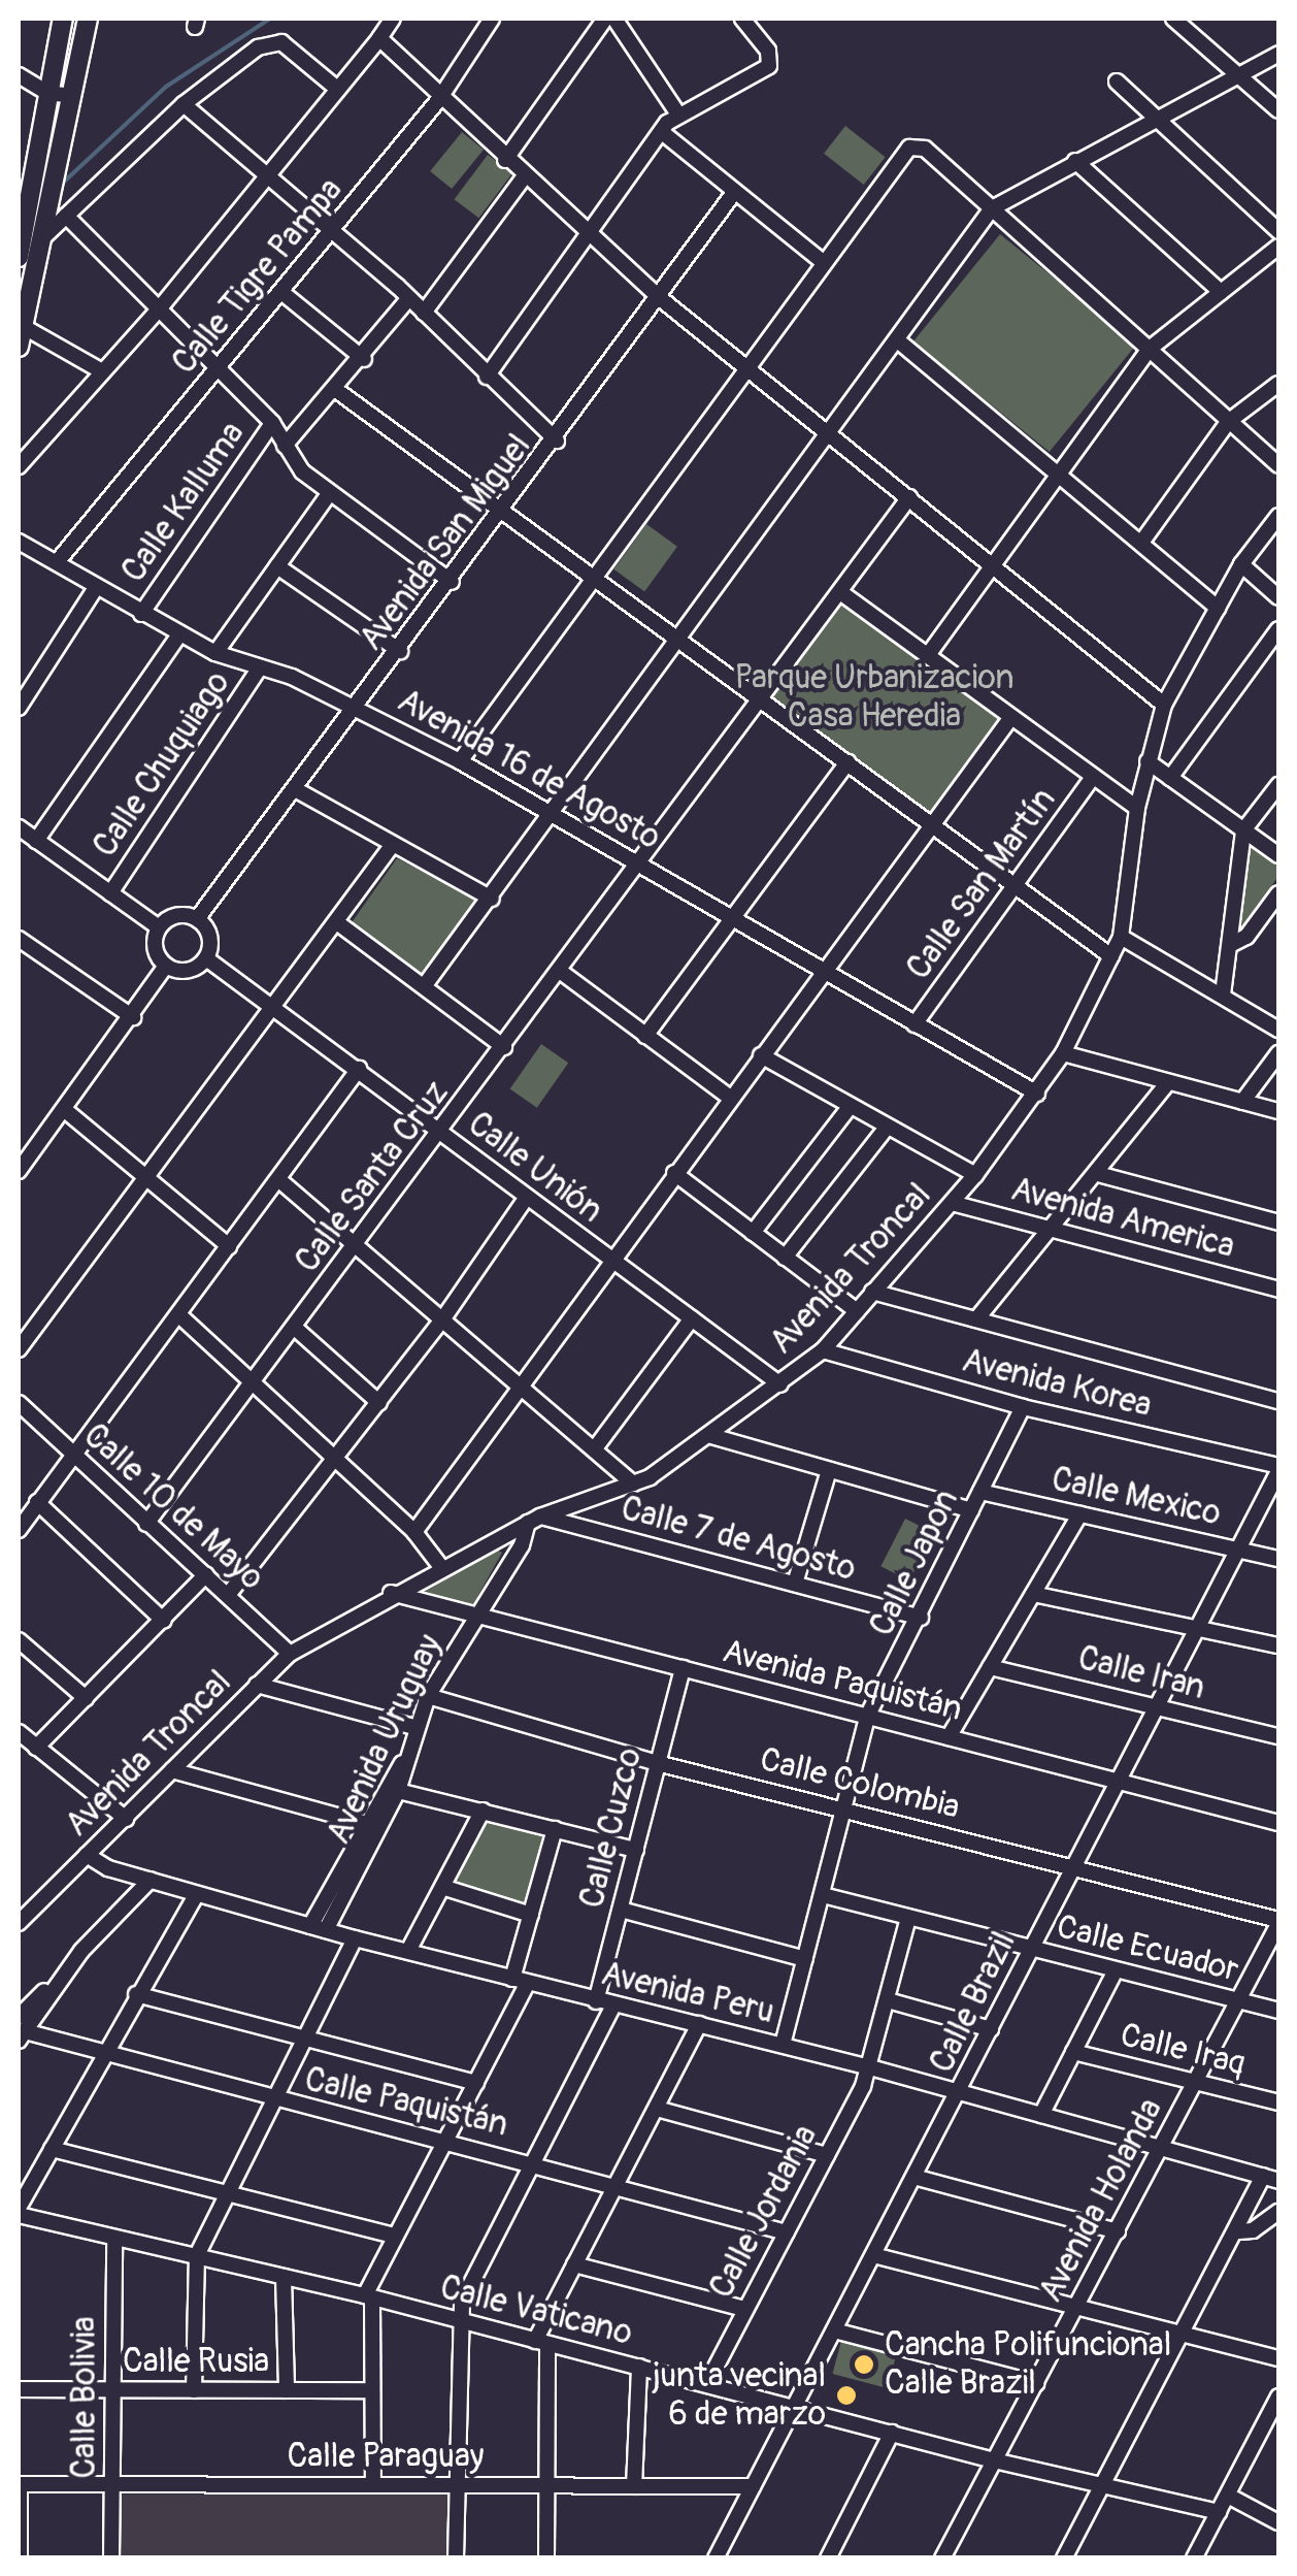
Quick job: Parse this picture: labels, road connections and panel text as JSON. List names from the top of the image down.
{
  "streets": {
    "street": [
      "Calle Tigre Pampa",
      "Calle Kalluma",
      "Avenida San Miguel",
      "Calle Chuquiago",
      "Avenida 16 de Agosto",
      "Calle San Martín",
      "Calle Unión",
      "Calle Santa Cruz",
      "Avenida America",
      "Avenida Troncal",
      "Avenida Korea",
      "Calle Mexico",
      "Calle 10 de Mayo",
      "Calle 7 de Agosto",
      "Calle Japon",
      "Calle Iran",
      "Avenida Paquistán",
      "Avenida Uruguay",
      "Calle Colombia",
      "Calle Cuzco",
      "Calle Ecuador",
      "Avenida Peru",
      "Calle Brazil",
      "Calle Iraq",
      "Calle Paquistán",
      "Avenida Holanda",
      "Calle Jordania",
      "Calle Vaticano",
      "Calle Rusia",
      "Calle Bolivia",
      "Calle Paraguay"
    ]
  },
  "crossings": [
    ["Calle Tigre Pampa", "Avenida 16 de Agosto"],
    ["Calle Kalluma", "Avenida 16 de Agosto"],
    ["Avenida San Miguel", "Avenida 16 de Agosto"],
    ["Avenida San Miguel", "Calle Unión"],
    ["Calle Chuquiago", "Avenida 16 de Agosto"],
    ["Avenida 16 de Agosto", "Calle San Martín"],
    ["Avenida 16 de Agosto", "Calle Santa Cruz"],
    ["Avenida 16 de Agosto", "Avenida Troncal"],
    ["Calle Unión", "Calle Santa Cruz"],
    ["Calle Unión", "Avenida Troncal"],
    ["Calle Santa Cruz", "Calle 10 de Mayo"],
    ["Avenida America", "Avenida Troncal"],
    ["Avenida Troncal", "Avenida Korea"],
    ["Avenida Troncal", "Calle 10 de Mayo"],
    ["Avenida Troncal", "Calle 7 de Agosto"],
    ["Avenida Troncal", "Avenida Paquistán"],
    ["Avenida Troncal", "Avenida Uruguay"],
    ["Avenida Troncal", "Avenida Peru"],
    ["Avenida Korea", "Calle Japon"],
    ["Avenida Korea", "Calle Brazil"],
    ["Calle Mexico", "Calle Japon"],
    ["Calle Mexico", "Calle Brazil"],
    ["Calle 7 de Agosto", "Calle Japon"],
    ["Calle 7 de Agosto", "Avenida Uruguay"],
    ["Calle Japon", "Avenida Paquistán"],
    ["Calle Japon", "Calle Colombia"],
    ["Calle Japon", "Calle Ecuador"],
    ["Calle Japon", "Avenida Peru"],
    ["Calle Iran", "Calle Brazil"],
    ["Avenida Paquistán", "Avenida Uruguay"],
    ["Avenida Paquistán", "Calle Cuzco"],
    ["Avenida Paquistán", "Calle Brazil"],
    ["Avenida Uruguay", "Calle Colombia"],
    ["Calle Colombia", "Calle Cuzco"],
    ["Calle Colombia", "Calle Brazil"],
    ["Calle Colombia", "Avenida Holanda"],
    ["Calle Cuzco", "Avenida Peru"],
    ["Calle Ecuador", "Calle Brazil"],
    ["Calle Ecuador", "Avenida Holanda"],
    ["Calle Ecuador", "Calle Jordania"],
    ["Avenida Peru", "Calle Brazil"],
    ["Avenida Peru", "Avenida Holanda"],
    ["Avenida Peru", "Calle Jordania"],
    ["Calle Brazil", "Calle Vaticano"],
    ["Calle Brazil", "Calle Paraguay"],
    ["Calle Iraq", "Avenida Holanda"],
    ["Calle Paquistán", "Calle Jordania"],
    ["Avenida Holanda", "Calle Vaticano"],
    ["Calle Jordania", "Calle Vaticano"],
    ["Calle Vaticano", "Calle Bolivia"],
    ["Calle Rusia", "Calle Bolivia"],
    ["Calle Bolivia", "Calle Paraguay"]
  ],
  "parks": ["Parque Urbanizacion Casa Heredia"],
  "places": ["Cancha Polifuncional Calle Brazil", "junta vecinal 6 de marzo"]
}
